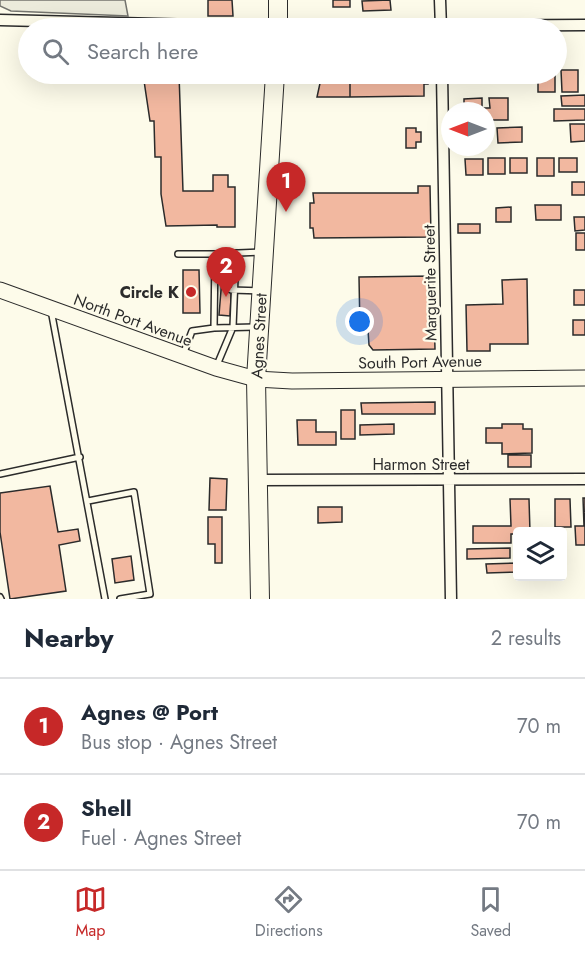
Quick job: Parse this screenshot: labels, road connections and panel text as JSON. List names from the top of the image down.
{
  "streets": {
    "main road": ["North Port Avenue", "Agnes Street", "South Port Avenue"],
    "street": ["Marguerite Street", "Harmon Street"]
  },
  "crossings": [
    ["Marguerite Street", "South Port Avenue"],
    ["Marguerite Street", "Harmon Street"],
    ["North Port Avenue", "Agnes Street"],
    ["North Port Avenue", "South Port Avenue"],
    ["Agnes Street", "South Port Avenue"],
    ["Agnes Street", "Harmon Street"]
  ],
  "places": ["Circle K"],
  "north": "left",
  "page": {
    "search": "Search here",
    "pins": ["1", "2"],
    "heading": ["Nearby", "2 results"],
    "list": [
      {
        "mark": "1",
        "name": "Agnes @ Port",
        "note": "Bus stop · Agnes Street",
        "value": "70 m"
      },
      {
        "mark": "2",
        "name": "Shell",
        "note": "Fuel · Agnes Street",
        "value": "70 m"
      }
    ],
    "nav": ["Map", "Directions", "Saved"]
  }
}
